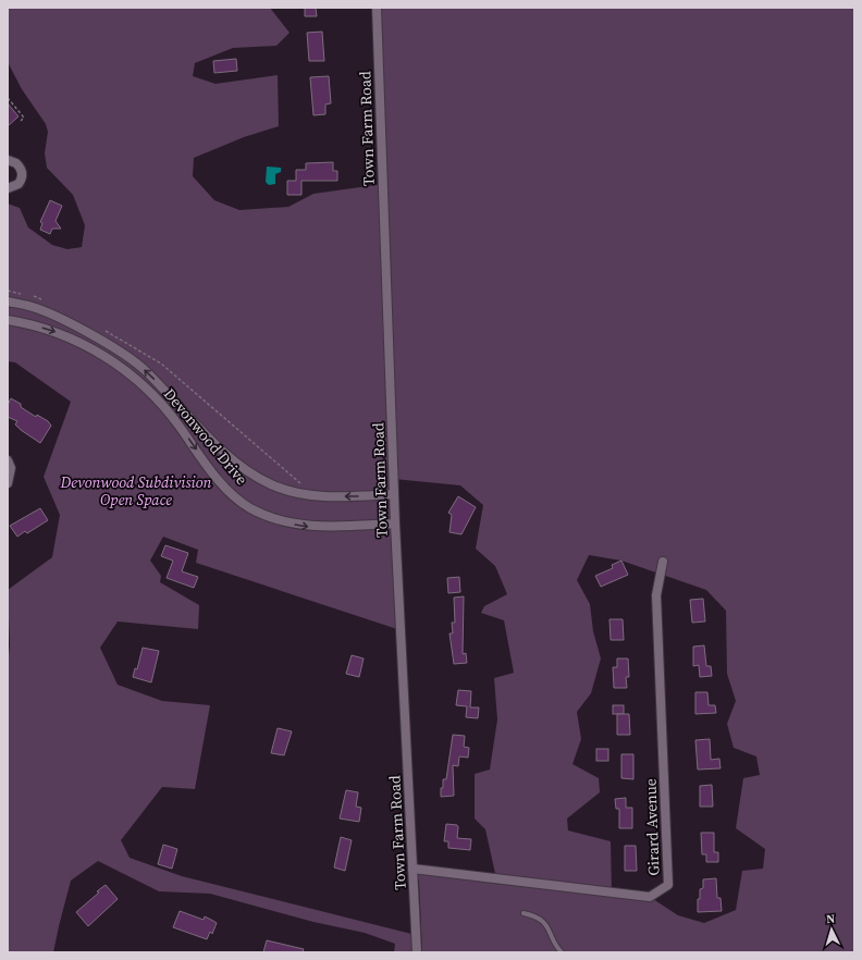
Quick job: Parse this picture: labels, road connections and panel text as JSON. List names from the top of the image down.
{
  "streets": {
    "street": ["Town Farm Road", "Devonwood Drive", "Girard Avenue"]
  },
  "crossings": [
    ["Town Farm Road", "Devonwood Drive"],
    ["Town Farm Road", "Girard Avenue"]
  ],
  "parks": ["Devonwood Subdivision Open Space"],
  "north": "top"
}
